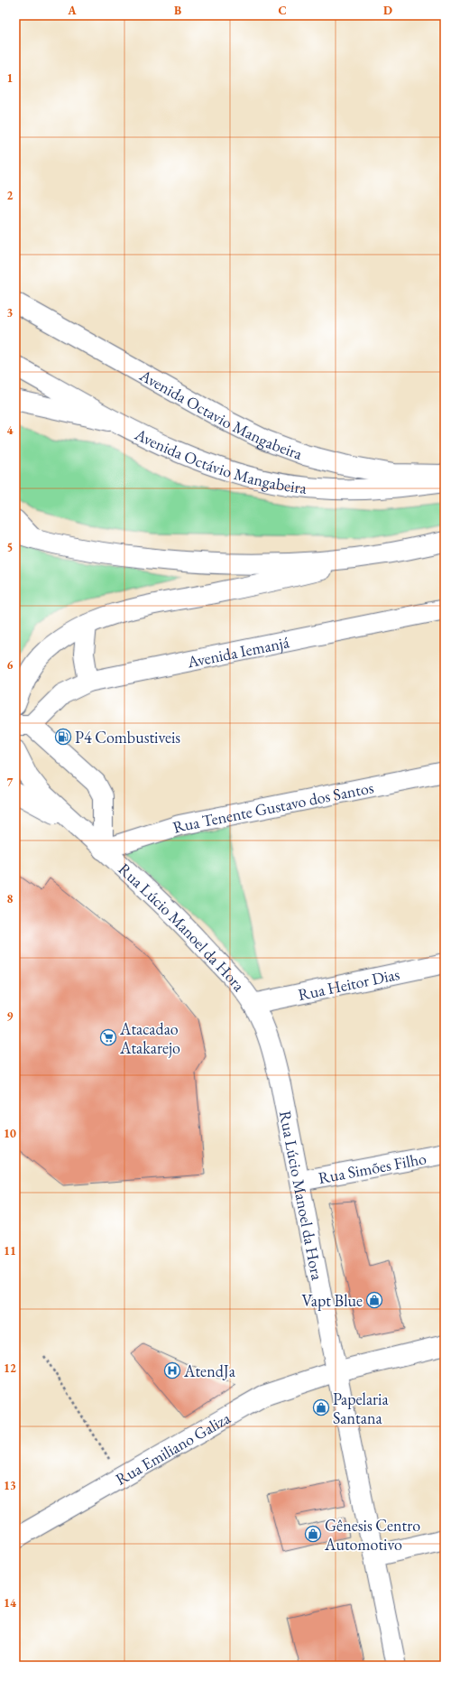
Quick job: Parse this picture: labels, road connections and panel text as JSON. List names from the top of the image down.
{
  "streets": {
    "street": [
      "Avenida Octavio Mangabeira",
      "Avenida Octávio Mangabeira",
      "Avenida Iemanjá",
      "Rua Tenente Gustavo dos Santos",
      "Rua Lúcio Manoel da Hora",
      "Rua Heitor Dias",
      "Rua Simões Filho",
      "Rua Emiliano Galiza"
    ]
  },
  "crossings": [
    ["Rua Tenente Gustavo dos Santos", "Rua Lúcio Manoel da Hora"],
    ["Rua Lúcio Manoel da Hora", "Rua Heitor Dias"],
    ["Rua Lúcio Manoel da Hora", "Rua Simões Filho"],
    ["Rua Lúcio Manoel da Hora", "Rua Emiliano Galiza"]
  ],
  "places": {
    "fuel station": ["P4 Combustiveis"],
    "supermarket": ["Atacadao Atakarejo"],
    "shop": ["Vapt Blue", "Papelaria Santana", "Gênesis Centro Automotivo"],
    "hospital": ["AtendJa"]
  },
  "grid": {
    "columns": [
      "A",
      "B",
      "C",
      "D"
    ],
    "rows": [
      "1",
      "2",
      "3",
      "4",
      "5",
      "6",
      "7",
      "8",
      "9",
      "10",
      "11",
      "12",
      "13",
      "14"
    ]
  }
}
